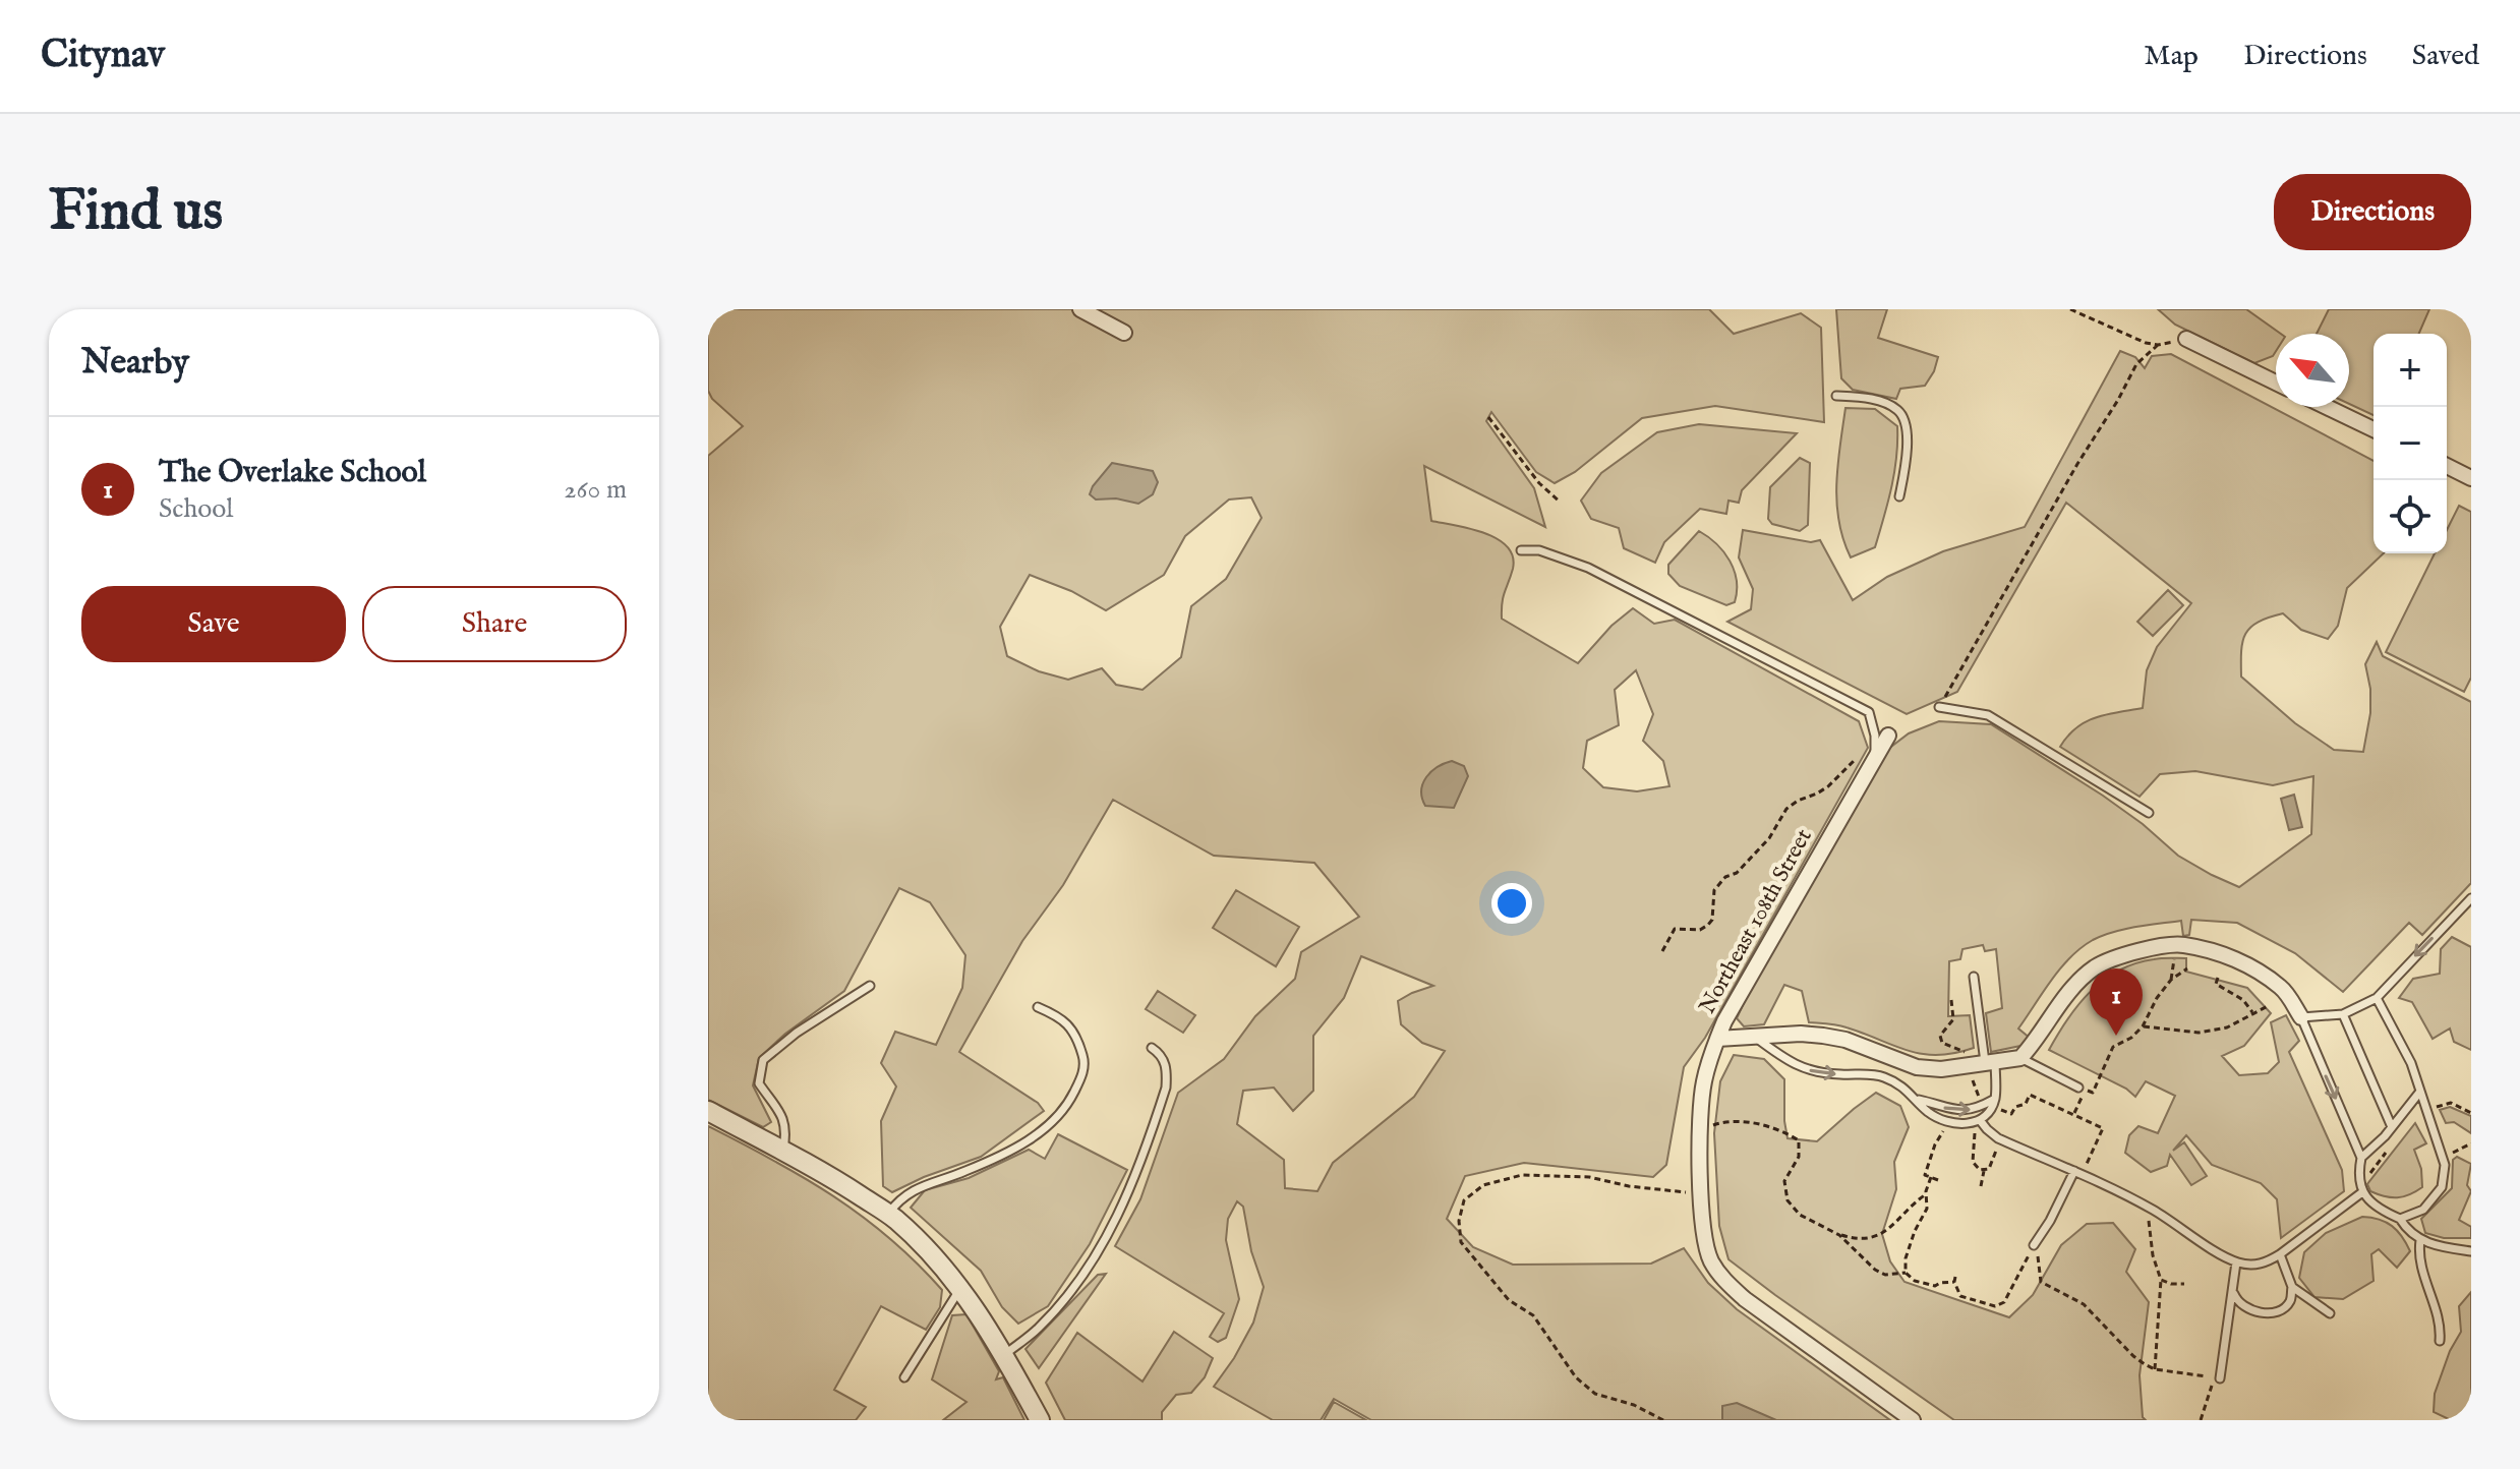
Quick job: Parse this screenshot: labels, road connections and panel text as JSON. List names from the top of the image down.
{
  "streets": {
    "street": ["Northeast 108th Street"]
  },
  "north": "top left",
  "page": {
    "header": "Citynav",
    "nav": ["Map", "Directions", "Saved"],
    "buttons": [
      "Directions",
      ["Save", "Share"]
    ],
    "title": "Find us",
    "heading": "Nearby",
    "map_buttons": ["+", "−"],
    "list": [
      {
        "mark": "1",
        "name": "The Overlake School",
        "note": "School",
        "value": "260 m"
      }
    ],
    "pins": "1"
  }
}
